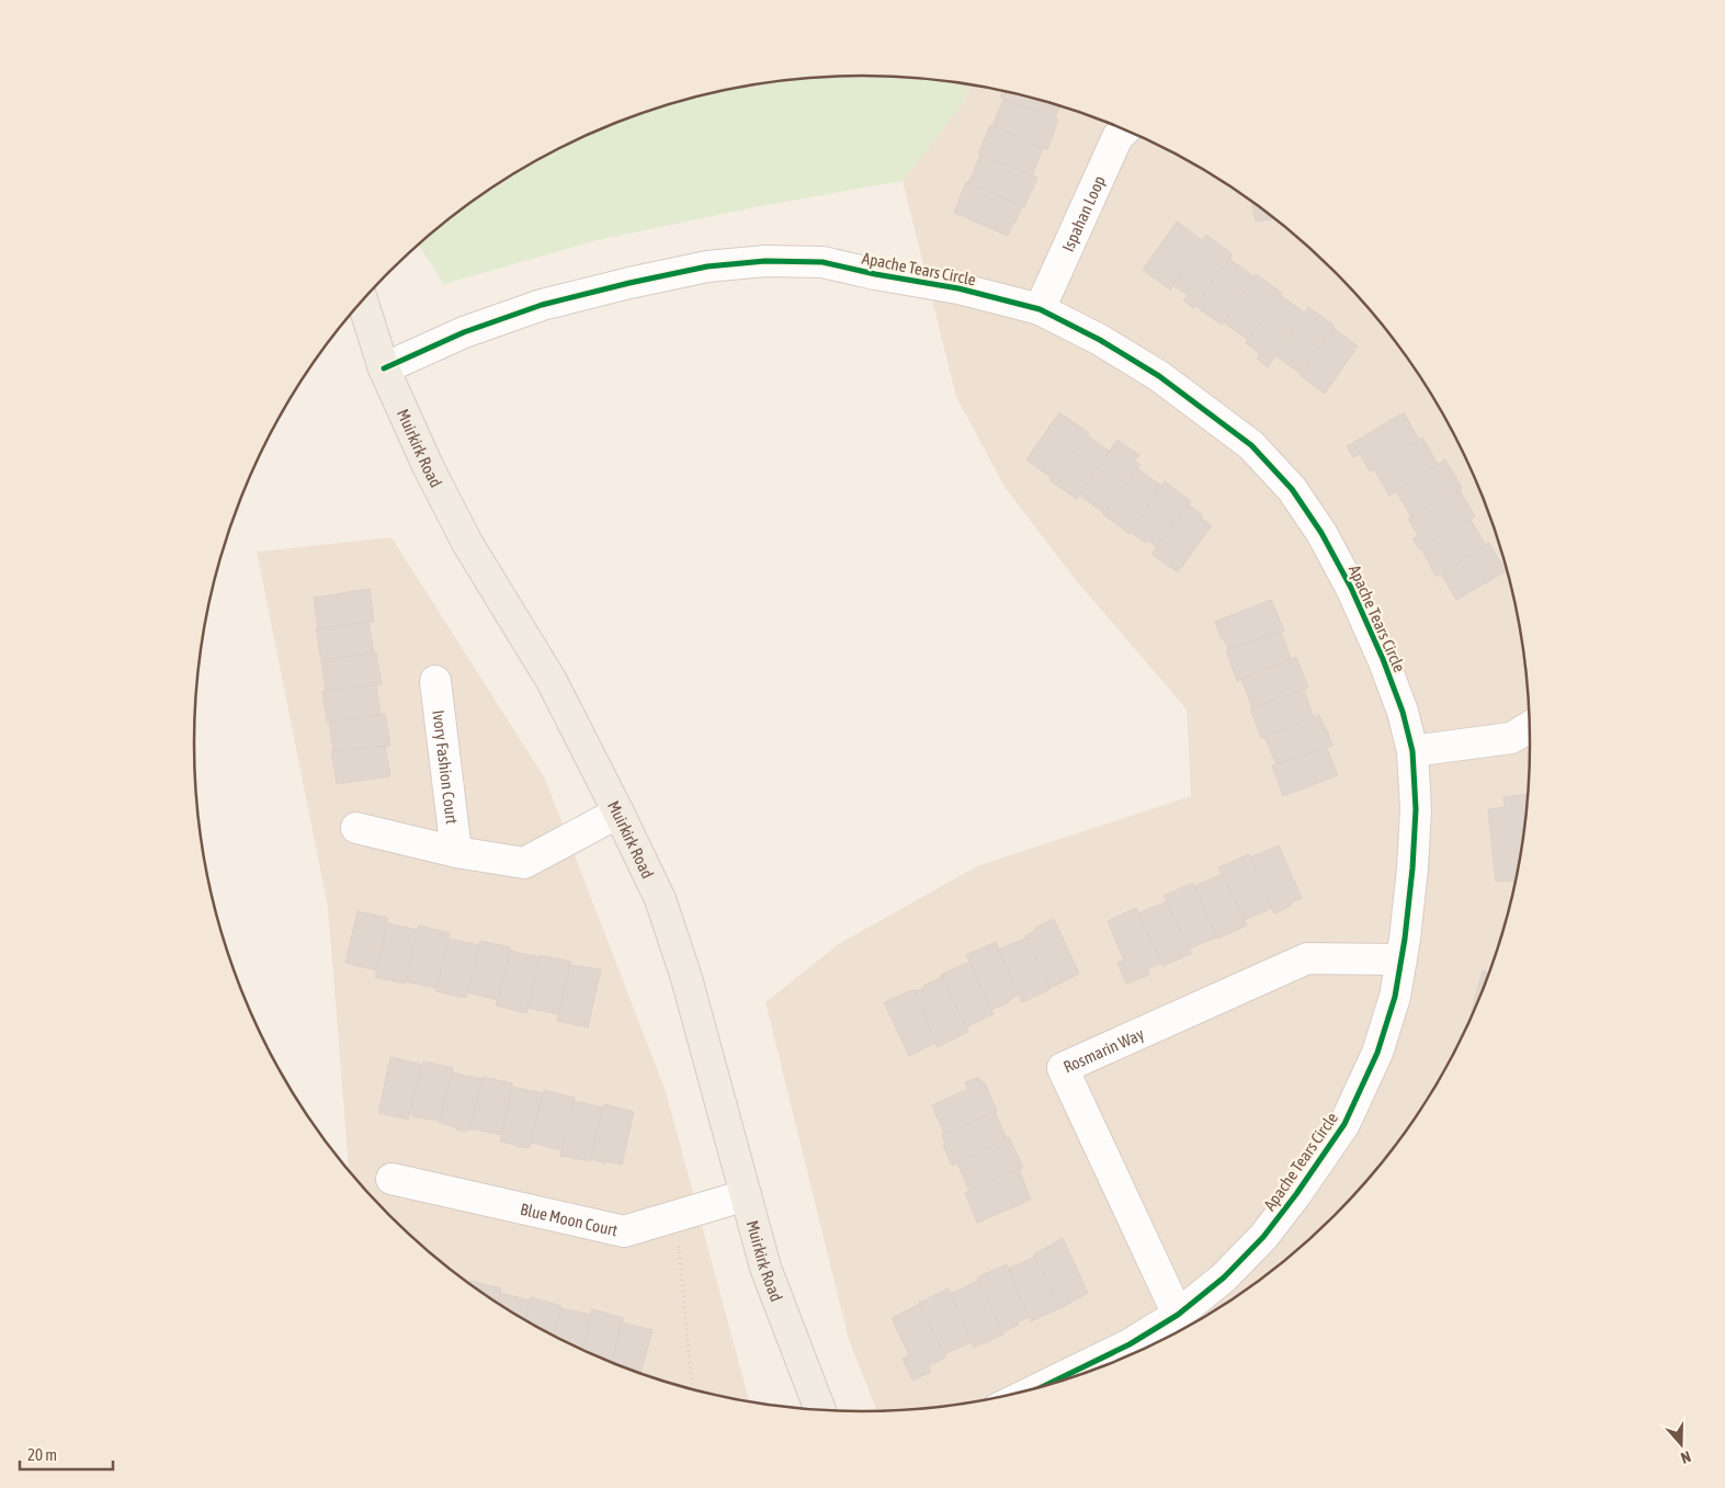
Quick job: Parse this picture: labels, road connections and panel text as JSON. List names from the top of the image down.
{
  "streets": {
    "main road": ["Muirkirk Road"],
    "street": [
      "Ispahan Loop",
      "Apache Tears Circle",
      "Ivory Fashion Court",
      "Rosmarin Way",
      "Blue Moon Court"
    ]
  },
  "crossings": [
    ["Ispahan Loop", "Apache Tears Circle"],
    ["Apache Tears Circle", "Muirkirk Road"],
    ["Apache Tears Circle", "Rosmarin Way"],
    ["Muirkirk Road", "Ivory Fashion Court"],
    ["Muirkirk Road", "Blue Moon Court"]
  ],
  "scale_bar": "20 m",
  "north": "bottom"
}
